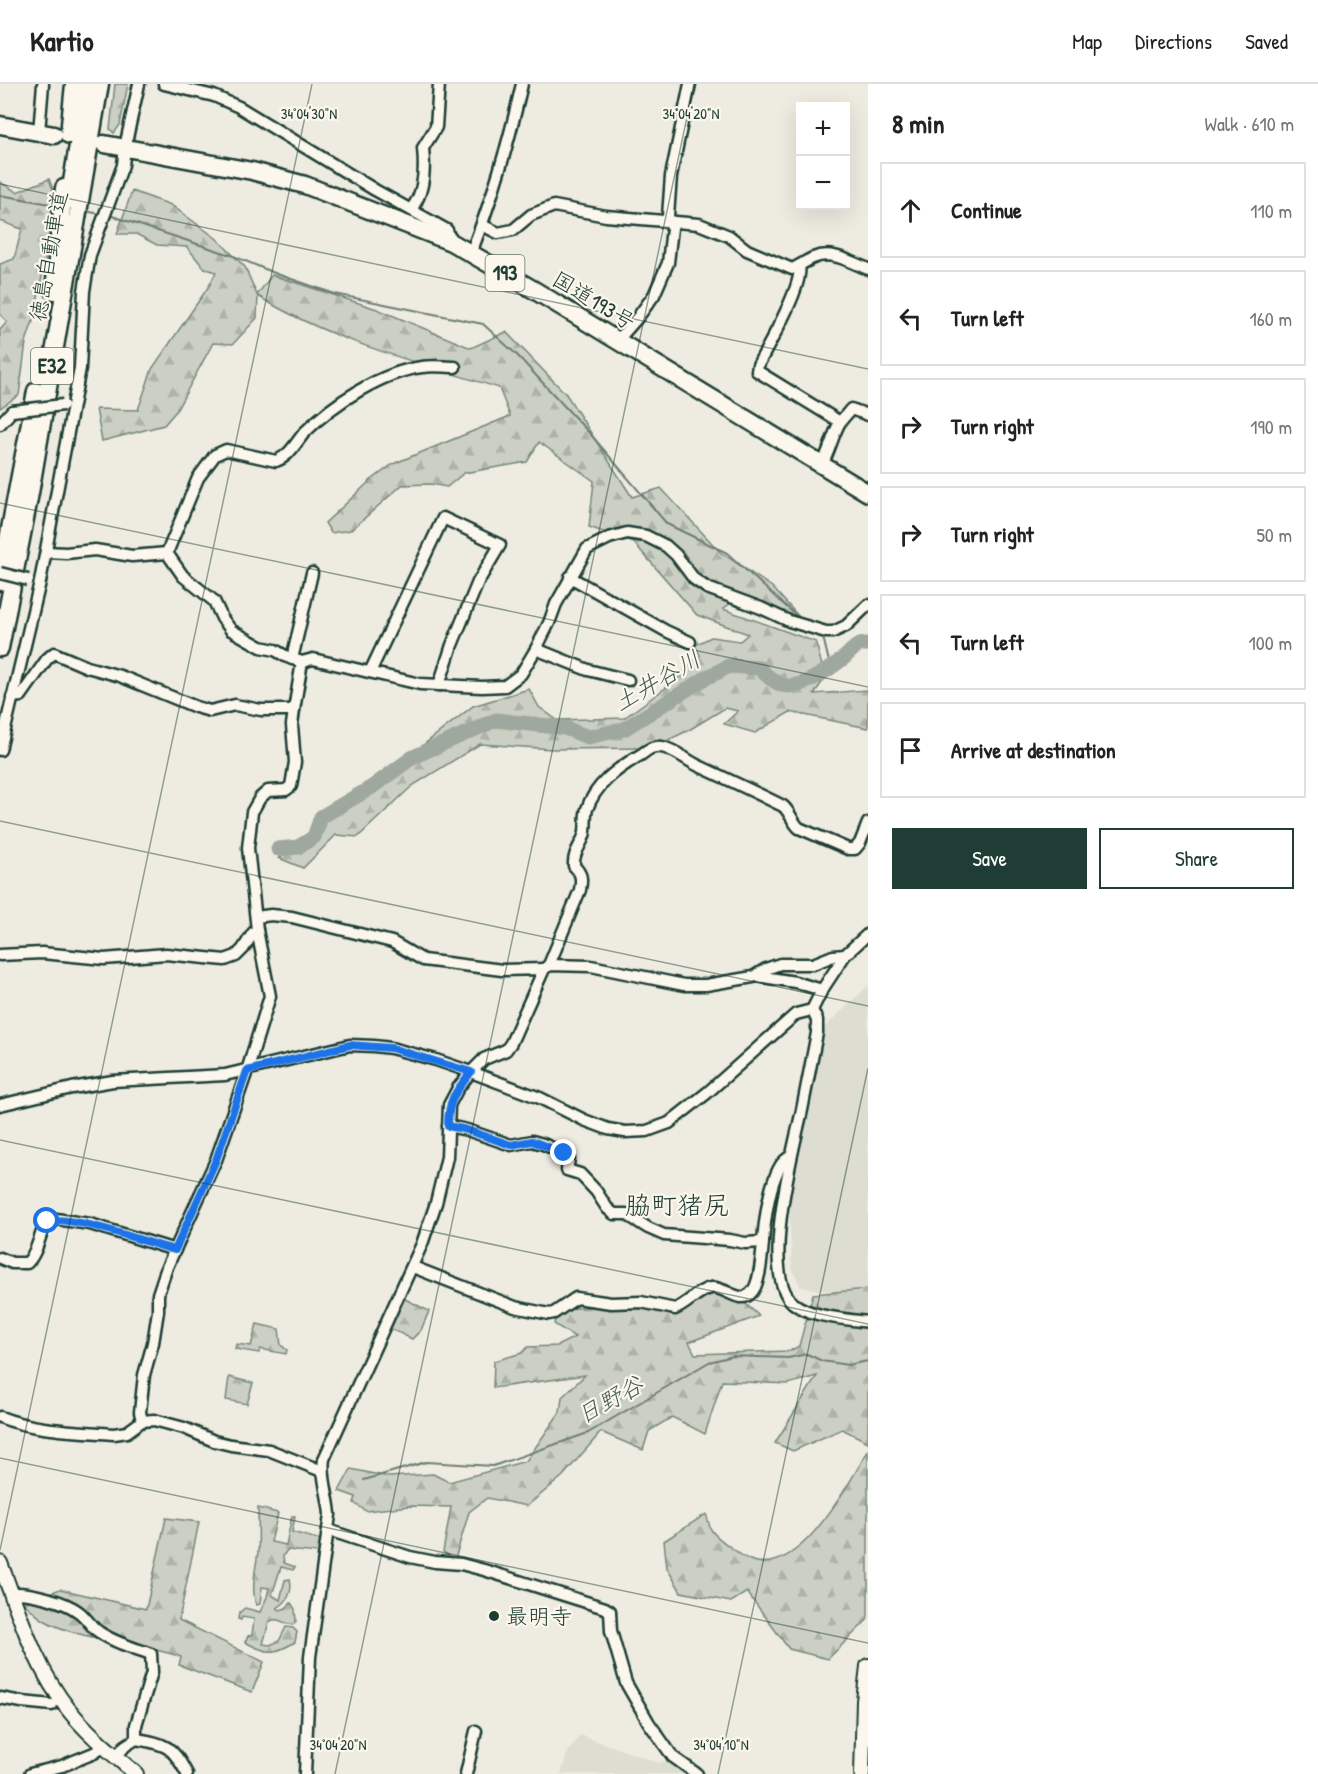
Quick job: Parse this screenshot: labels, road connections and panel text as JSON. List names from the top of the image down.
{
  "streets": {
    "highway": [
      "徳島自動車道",
      "193",
      "国道193号",
      "E32"
    ]
  },
  "districts": ["脇町猪尻"],
  "water": ["土井谷川", "日野谷"],
  "places": ["最明寺"],
  "page": {
    "header": "Kartio",
    "nav": ["Map", "Directions", "Saved"],
    "heading": ["8 min", "Walk · 610 m"],
    "map_buttons": ["+", "−"],
    "list": [
      ["Continue", "110 m"],
      ["Turn left", "160 m"],
      ["Turn right", "190 m"],
      ["Turn right", "50 m"],
      ["Turn left", "100 m"],
      "Arrive at destination"
    ],
    "buttons": ["Save", "Share"]
  },
  "coordinates": ["34°04'30\"N", "34°04'20\"N", "34°04'10\"N"]
}
